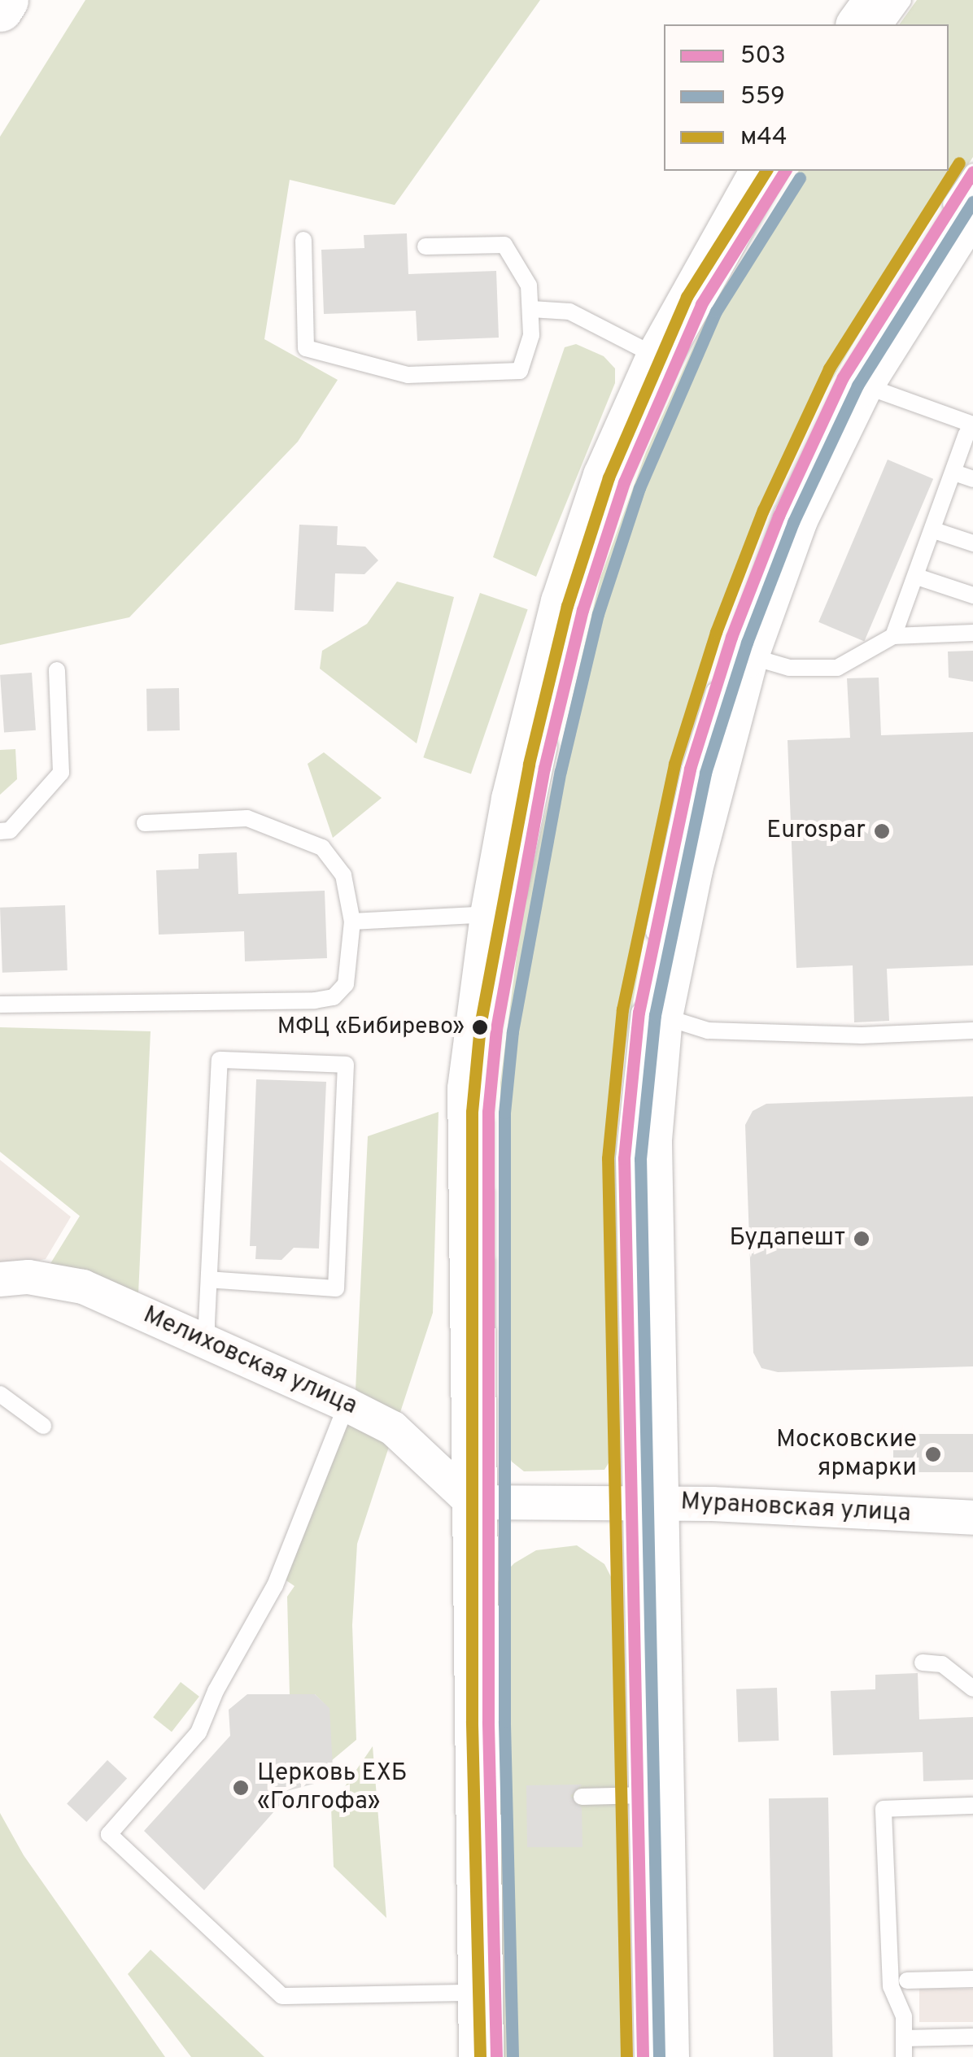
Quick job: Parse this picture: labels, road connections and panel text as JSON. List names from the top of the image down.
{
  "streets": {
    "street": ["Мелиховская улица", "Мурановская улица"]
  },
  "crossings": [
    ["Мелиховская улица", "Мурановская улица"]
  ],
  "places": [
    "Eurospar",
    "МФЦ «Бибирево»",
    "Будапешт",
    "Московские ярмарки",
    "Церковь ЕХБ «Голгофа»"
  ],
  "lines": ["transit line м44", "transit line 503", "transit line 559"],
  "legend": ["503", "559", "м44"]
}
